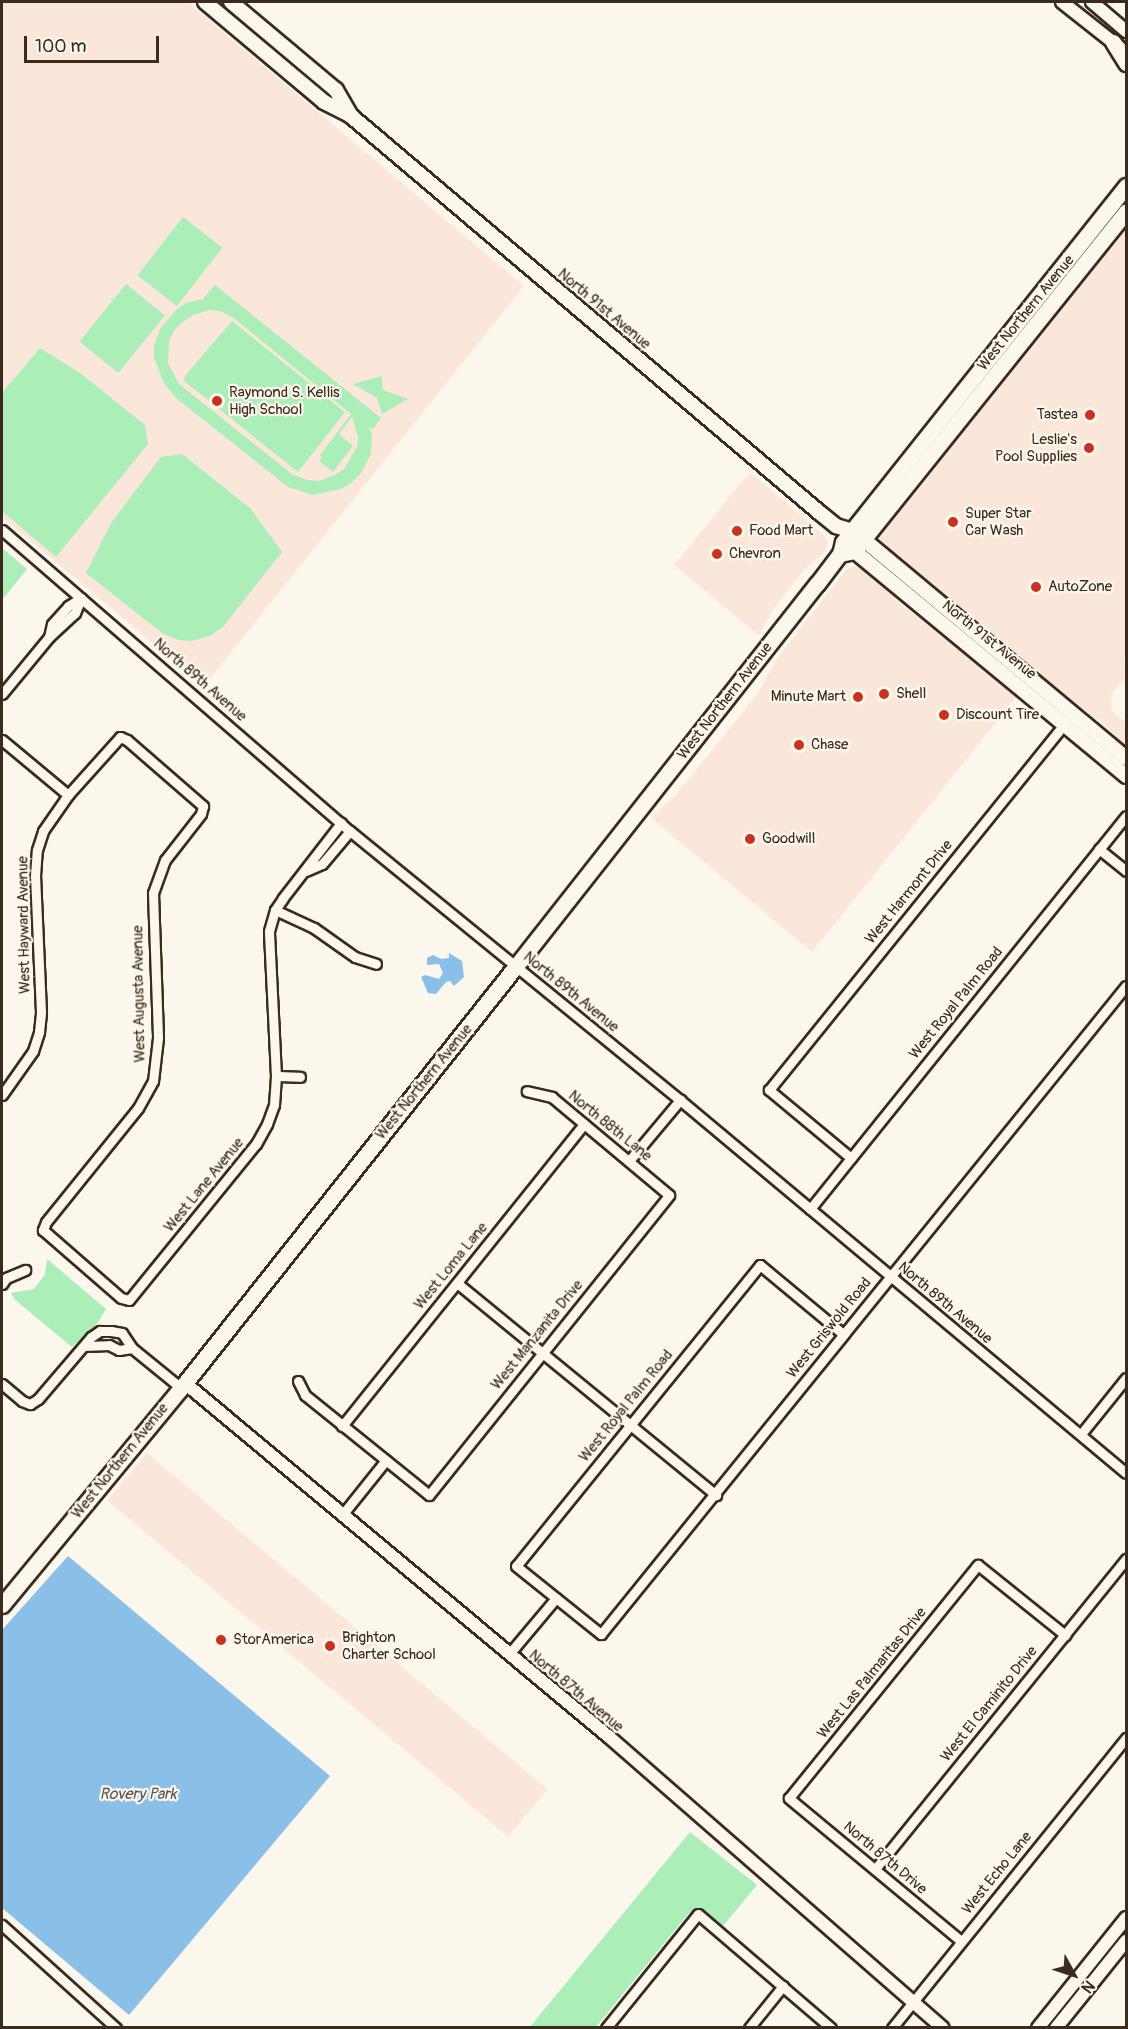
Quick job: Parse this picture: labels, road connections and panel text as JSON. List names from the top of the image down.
{
  "streets": {
    "main road": ["North 91st Avenue", "West Northern Avenue"],
    "street": [
      "North 89th Avenue",
      "West Harmont Drive",
      "West Hayward Avenue",
      "West Augusta Avenue",
      "West Royal Palm Road",
      "North 88th Lane",
      "West Lane Avenue",
      "West Loma Lane",
      "West Griswold Road",
      "West Manzanita Drive",
      "West Las Palmaritas Drive",
      "North 87th Avenue",
      "West El Caminito Drive",
      "North 87th Drive",
      "West Echo Lane"
    ]
  },
  "crossings": [
    ["North 91st Avenue", "West Northern Avenue"],
    ["North 91st Avenue", "West Harmont Drive"],
    ["West Northern Avenue", "North 89th Avenue"],
    ["West Northern Avenue", "North 87th Avenue"],
    ["North 89th Avenue", "West Royal Palm Road"],
    ["North 89th Avenue", "West Lane Avenue"],
    ["North 89th Avenue", "West Griswold Road"],
    ["West Harmont Drive", "West Royal Palm Road"],
    ["West Hayward Avenue", "West Augusta Avenue"],
    ["West Augusta Avenue", "West Lane Avenue"],
    ["West Royal Palm Road", "West Griswold Road"],
    ["North 88th Lane", "West Loma Lane"],
    ["North 88th Lane", "West Manzanita Drive"],
    ["West Las Palmaritas Drive", "West El Caminito Drive"],
    ["West Las Palmaritas Drive", "North 87th Drive"],
    ["North 87th Avenue", "West Echo Lane"],
    ["West El Caminito Drive", "North 87th Drive"],
    ["North 87th Drive", "West Echo Lane"]
  ],
  "water": ["Rovery Park"],
  "places": [
    "Raymond S. Kellis High School",
    "Tastea",
    "Leslie's Pool Supplies",
    "Super Star Car Wash",
    "Food Mart",
    "Chevron",
    "AutoZone",
    "Shell",
    "Minute Mart",
    "Discount Tire",
    "Chase",
    "Goodwill",
    "StorAmerica",
    "Brighton Charter School"
  ],
  "scale_bar": "100 m",
  "north": "bottom right"
}
